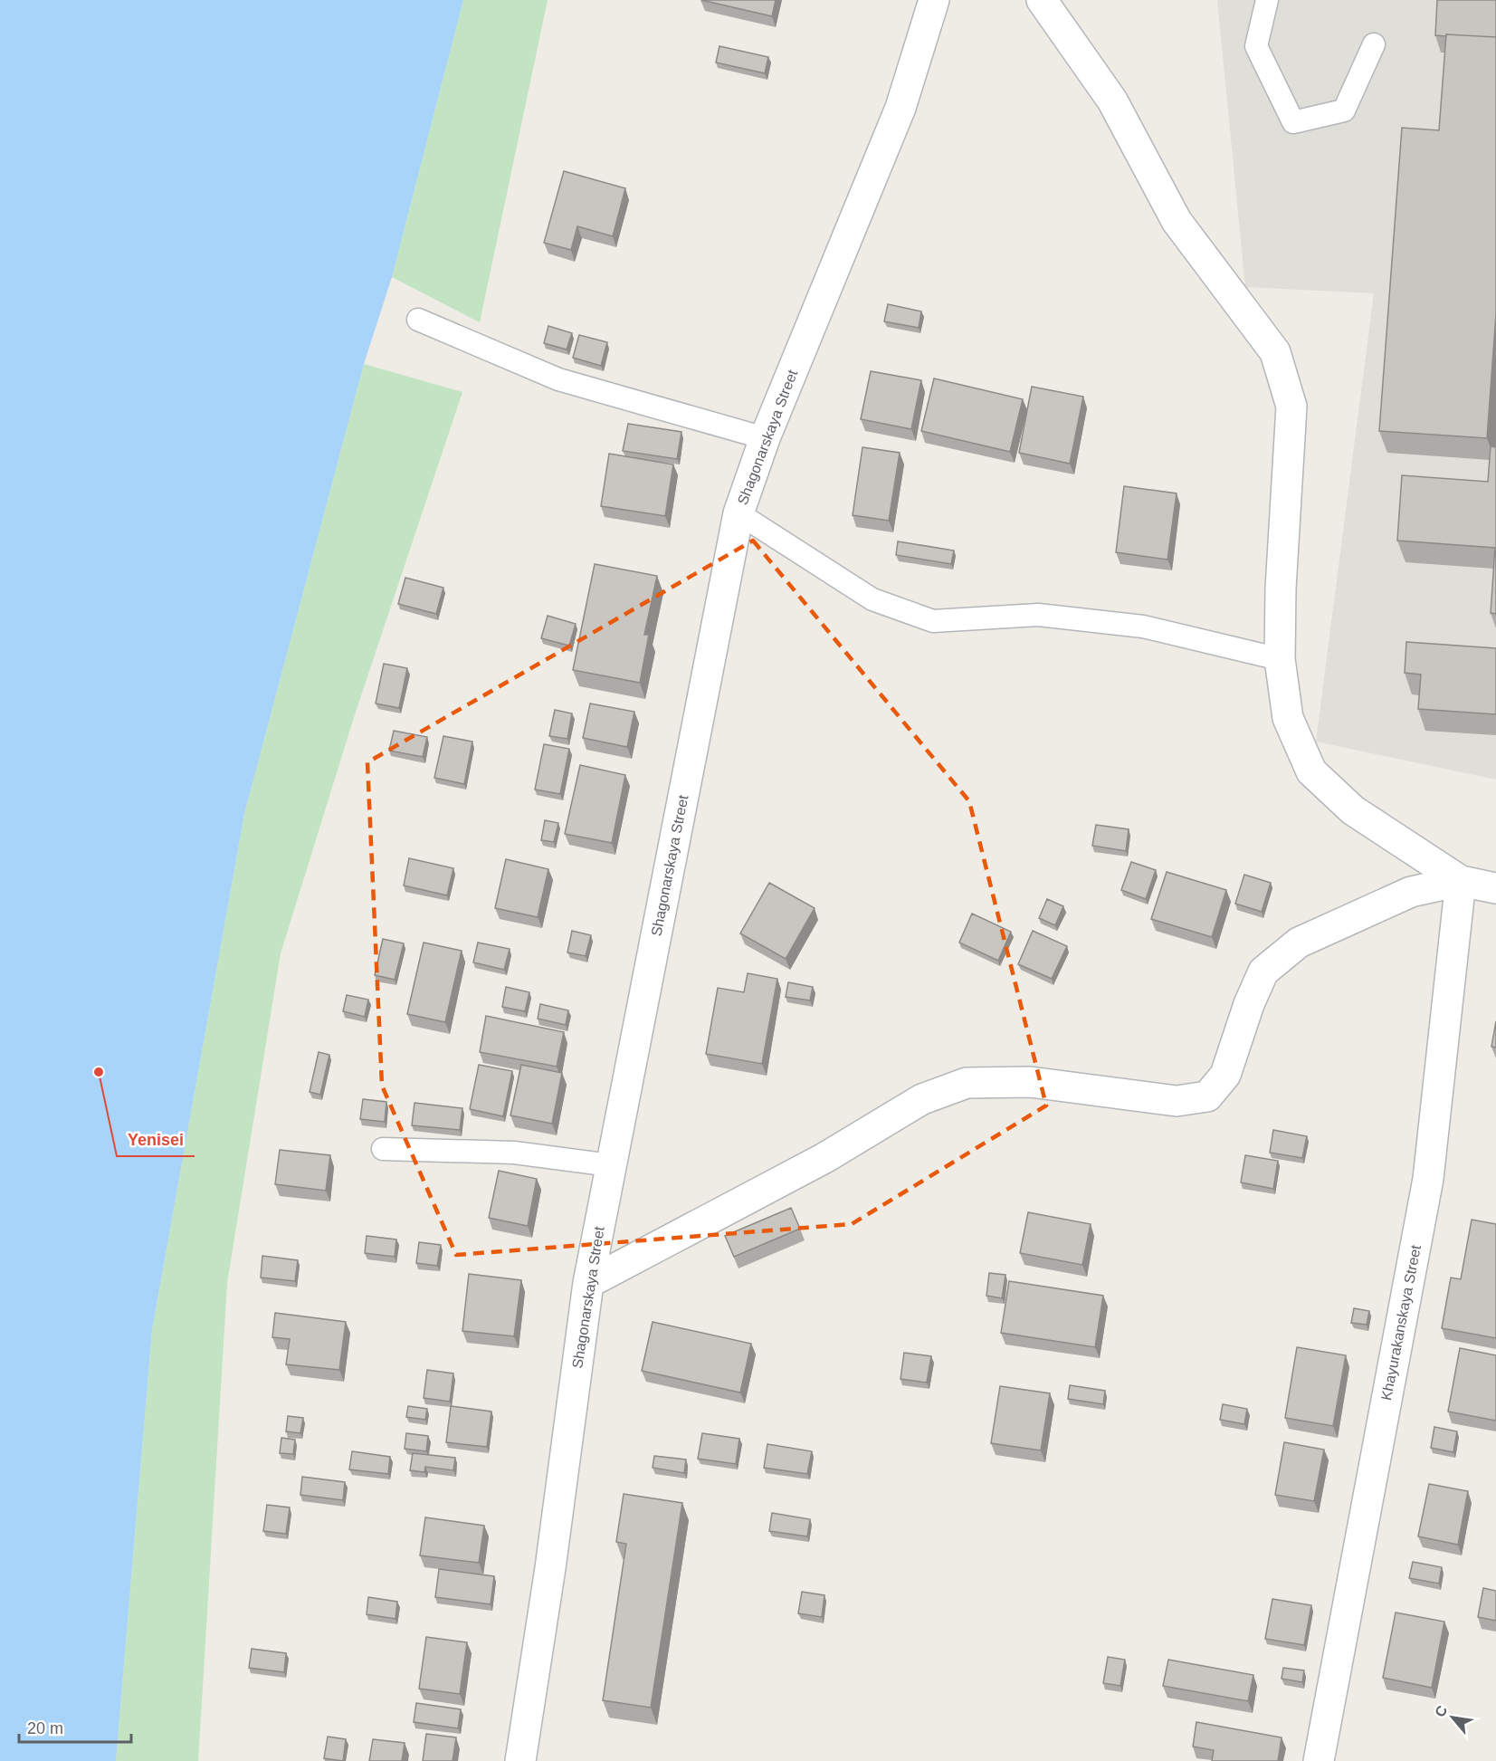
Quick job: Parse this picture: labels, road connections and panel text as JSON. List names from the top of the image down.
{
  "streets": {
    "street": ["Shagonarskaya Street", "Khayurakanskaya Street"]
  },
  "places": ["Yenisei"],
  "scale_bar": "20 m",
  "north": "top left"
}
